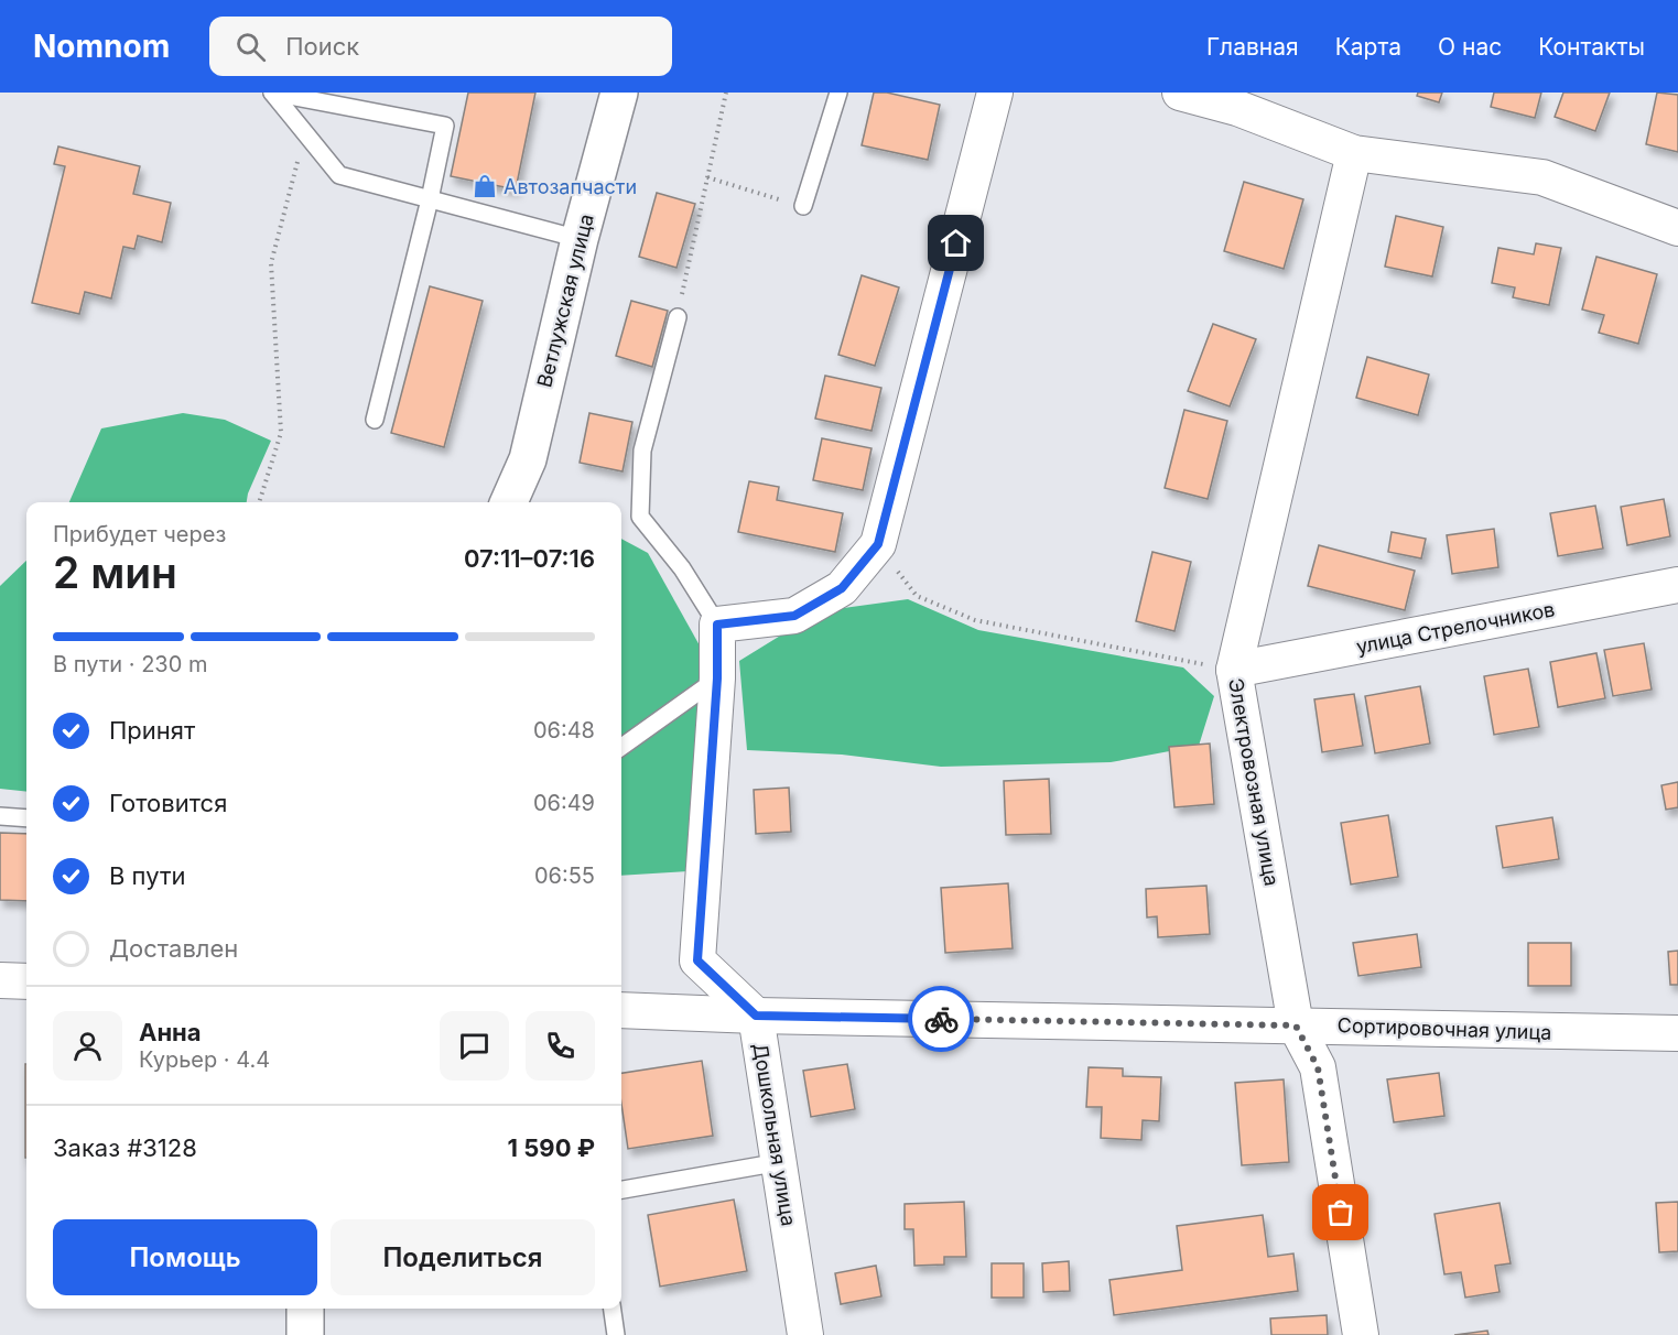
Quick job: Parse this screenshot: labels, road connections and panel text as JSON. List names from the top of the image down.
{
  "streets": {
    "main road": ["Ветлужская улица"],
    "street": [
      "улица Стрелочников",
      "Электровозная улица",
      "Сортировочная улица",
      "Дошкольная улица"
    ]
  },
  "crossings": [
    ["улица Стрелочников", "Электровозная улица"],
    ["Электровозная улица", "Сортировочная улица"],
    ["Сортировочная улица", "Дошкольная улица"]
  ],
  "places": {
    "shop": ["Автозапчасти"]
  },
  "page": {
    "header": "Nomnom",
    "search": "Поиск",
    "nav": [
      "Главная",
      "Карта",
      "О нас",
      "Контакты"
    ],
    "heading": ["2 мин", "Прибудет через", "07:11–07:16"],
    "panel": [
      "Анна",
      "Курьер · 4.4",
      "Заказ #3128",
      "1 590 ₽"
    ],
    "bar": "В пути · 230 m",
    "list": [
      ["Принят", "06:48"],
      ["Готовится", "06:49"],
      ["В пути", "06:55"],
      "Доставлен"
    ],
    "buttons": ["Помощь", "Поделиться"]
  }
}
